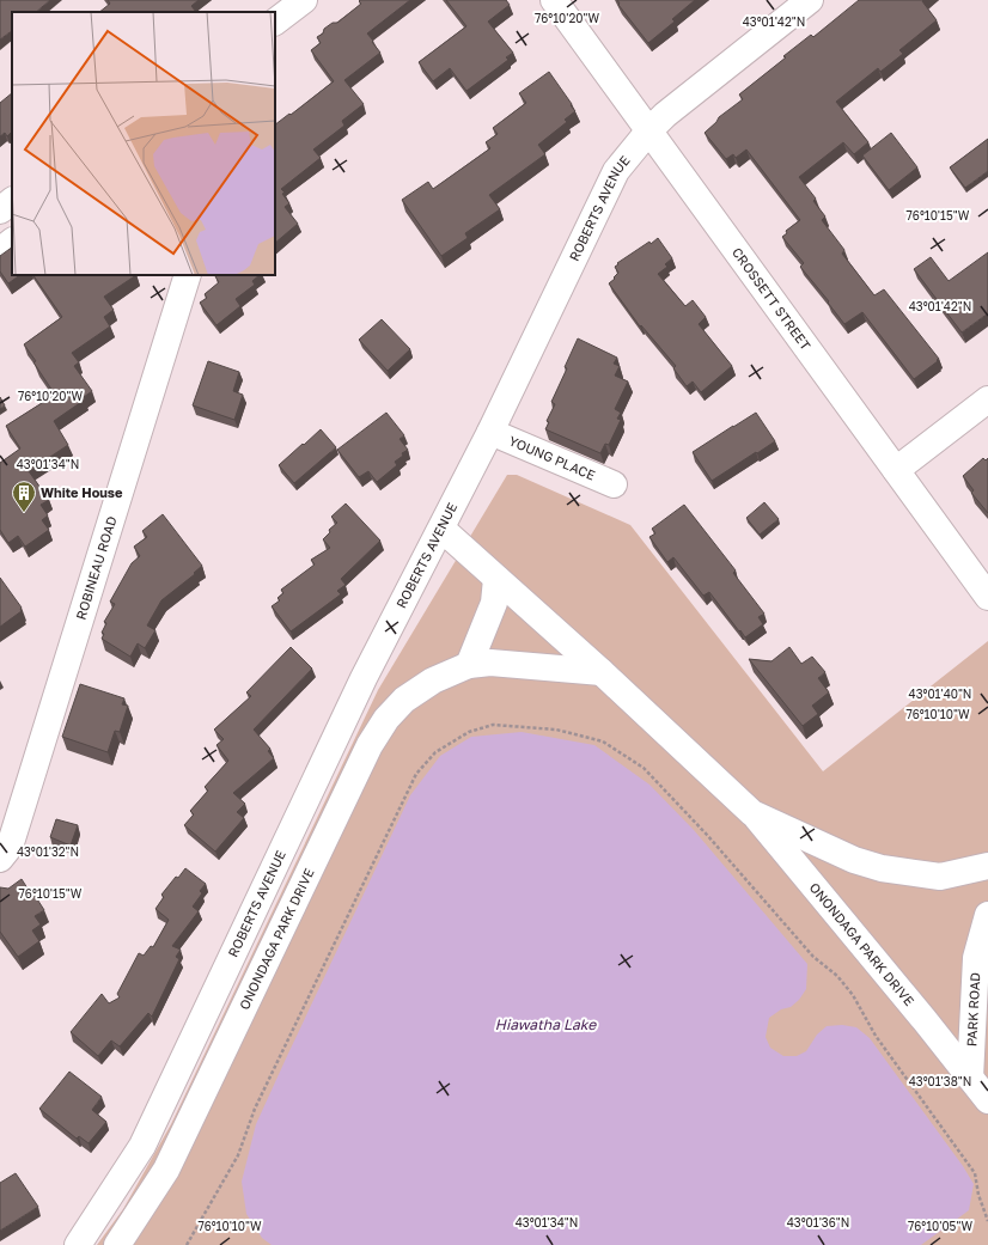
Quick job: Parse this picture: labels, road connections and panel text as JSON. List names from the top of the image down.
{
  "streets": {
    "street": [
      "ROBERTS AVENUE",
      "CROSSETT STREET",
      "YOUNG PLACE",
      "ROBINEAU ROAD",
      "ONONDAGA PARK DRIVE",
      "PARK ROAD"
    ]
  },
  "crossings": [
    ["ROBERTS AVENUE", "CROSSETT STREET"],
    ["ROBERTS AVENUE", "YOUNG PLACE"],
    ["ROBERTS AVENUE", "ONONDAGA PARK DRIVE"],
    ["ONONDAGA PARK DRIVE", "PARK ROAD"]
  ],
  "water": ["Hiawatha Lake"],
  "places": {
    "building": ["White House"]
  },
  "coordinates": [
    "76°10'20\"W",
    "43°01'42\"N",
    "76°10'15\"W",
    "43°01'34\"N",
    "43°01'40\"N",
    "76°10'10\"W",
    "43°01'32\"N",
    "43°01'38\"N",
    "43°01'36\"N",
    "76°10'05\"W"
  ]
}
